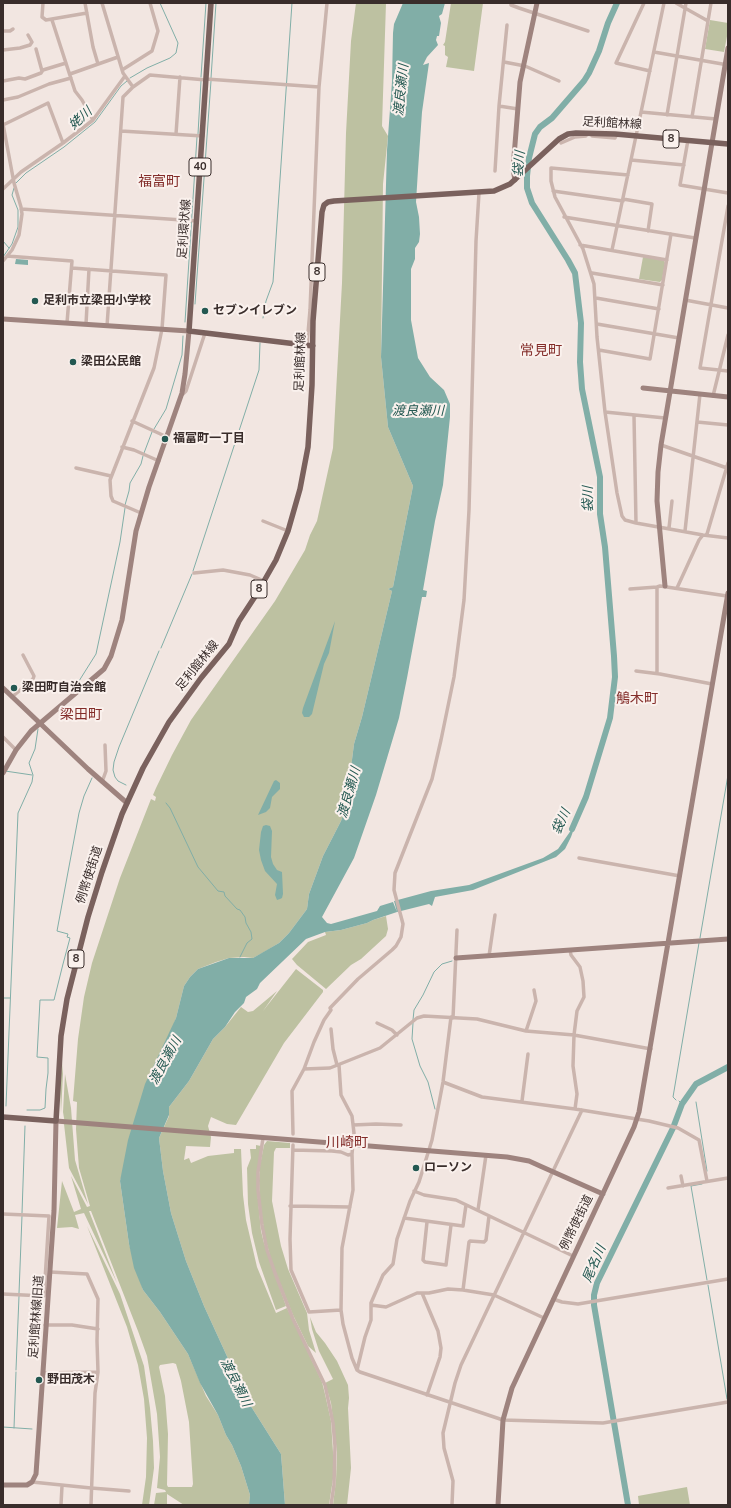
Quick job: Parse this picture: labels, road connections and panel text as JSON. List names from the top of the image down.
{
  "streets": {
    "main road": [
      "足利館林線",
      "8",
      "40",
      "足利環状線",
      "例幣使街道"
    ],
    "street": ["足利館林線旧道"]
  },
  "crossings": [
    ["足利館林線", "例幣使街道"],
    ["例幣使街道", "足利館林線旧道"]
  ],
  "districts": [
    "福富町",
    "常見町",
    "鵤木町",
    "梁田町",
    "川崎町"
  ],
  "water": [
    "渡良瀬川",
    "姥川",
    "袋川",
    "尾名川"
  ],
  "places": [
    "足利市立梁田小学校",
    "セブンイレブン",
    "梁田公民館",
    "福富町一丁目",
    "梁田町自治会館",
    "ローソン",
    "野田茂木"
  ]
}
